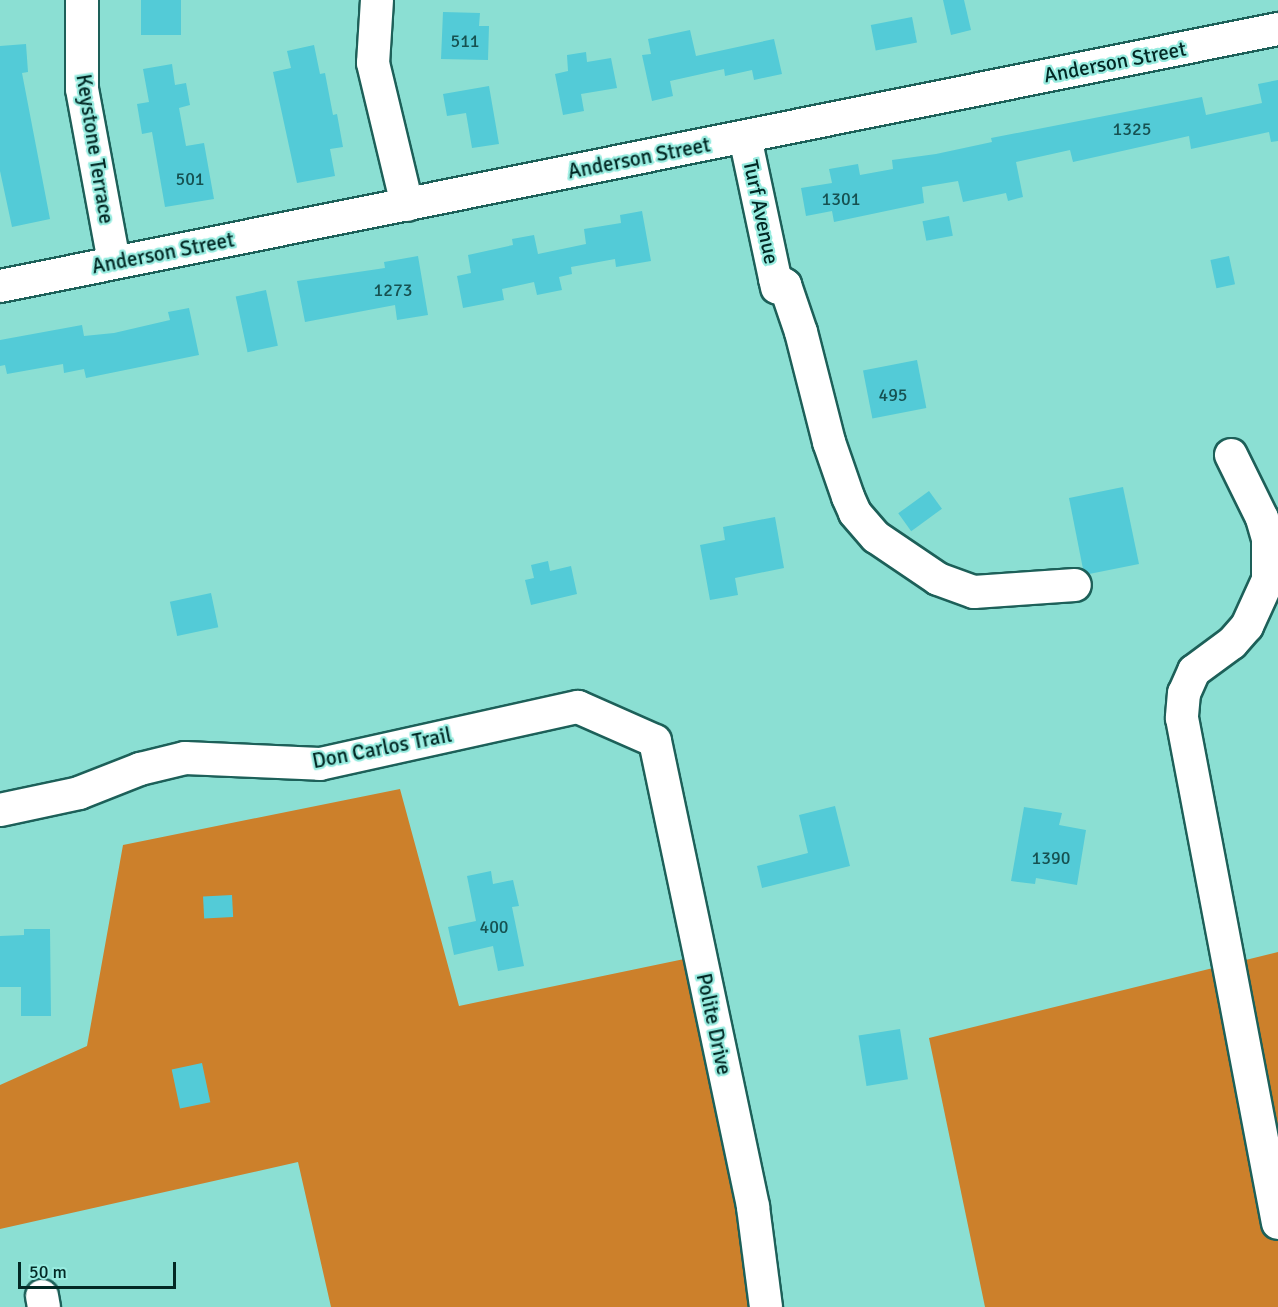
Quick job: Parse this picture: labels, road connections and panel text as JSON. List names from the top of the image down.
{
  "streets": {
    "street": [
      "Anderson Street",
      "Keystone Terrace",
      "Turf Avenue",
      "Don Carlos Trail",
      "Polite Drive"
    ]
  },
  "crossings": [
    ["Anderson Street", "Keystone Terrace"],
    ["Anderson Street", "Turf Avenue"],
    ["Don Carlos Trail", "Polite Drive"]
  ],
  "house_numbers": [
    "511",
    "1325",
    "501",
    "1301",
    "1273",
    "495",
    "1390",
    "400"
  ],
  "scale_bar": "50 m"
}
